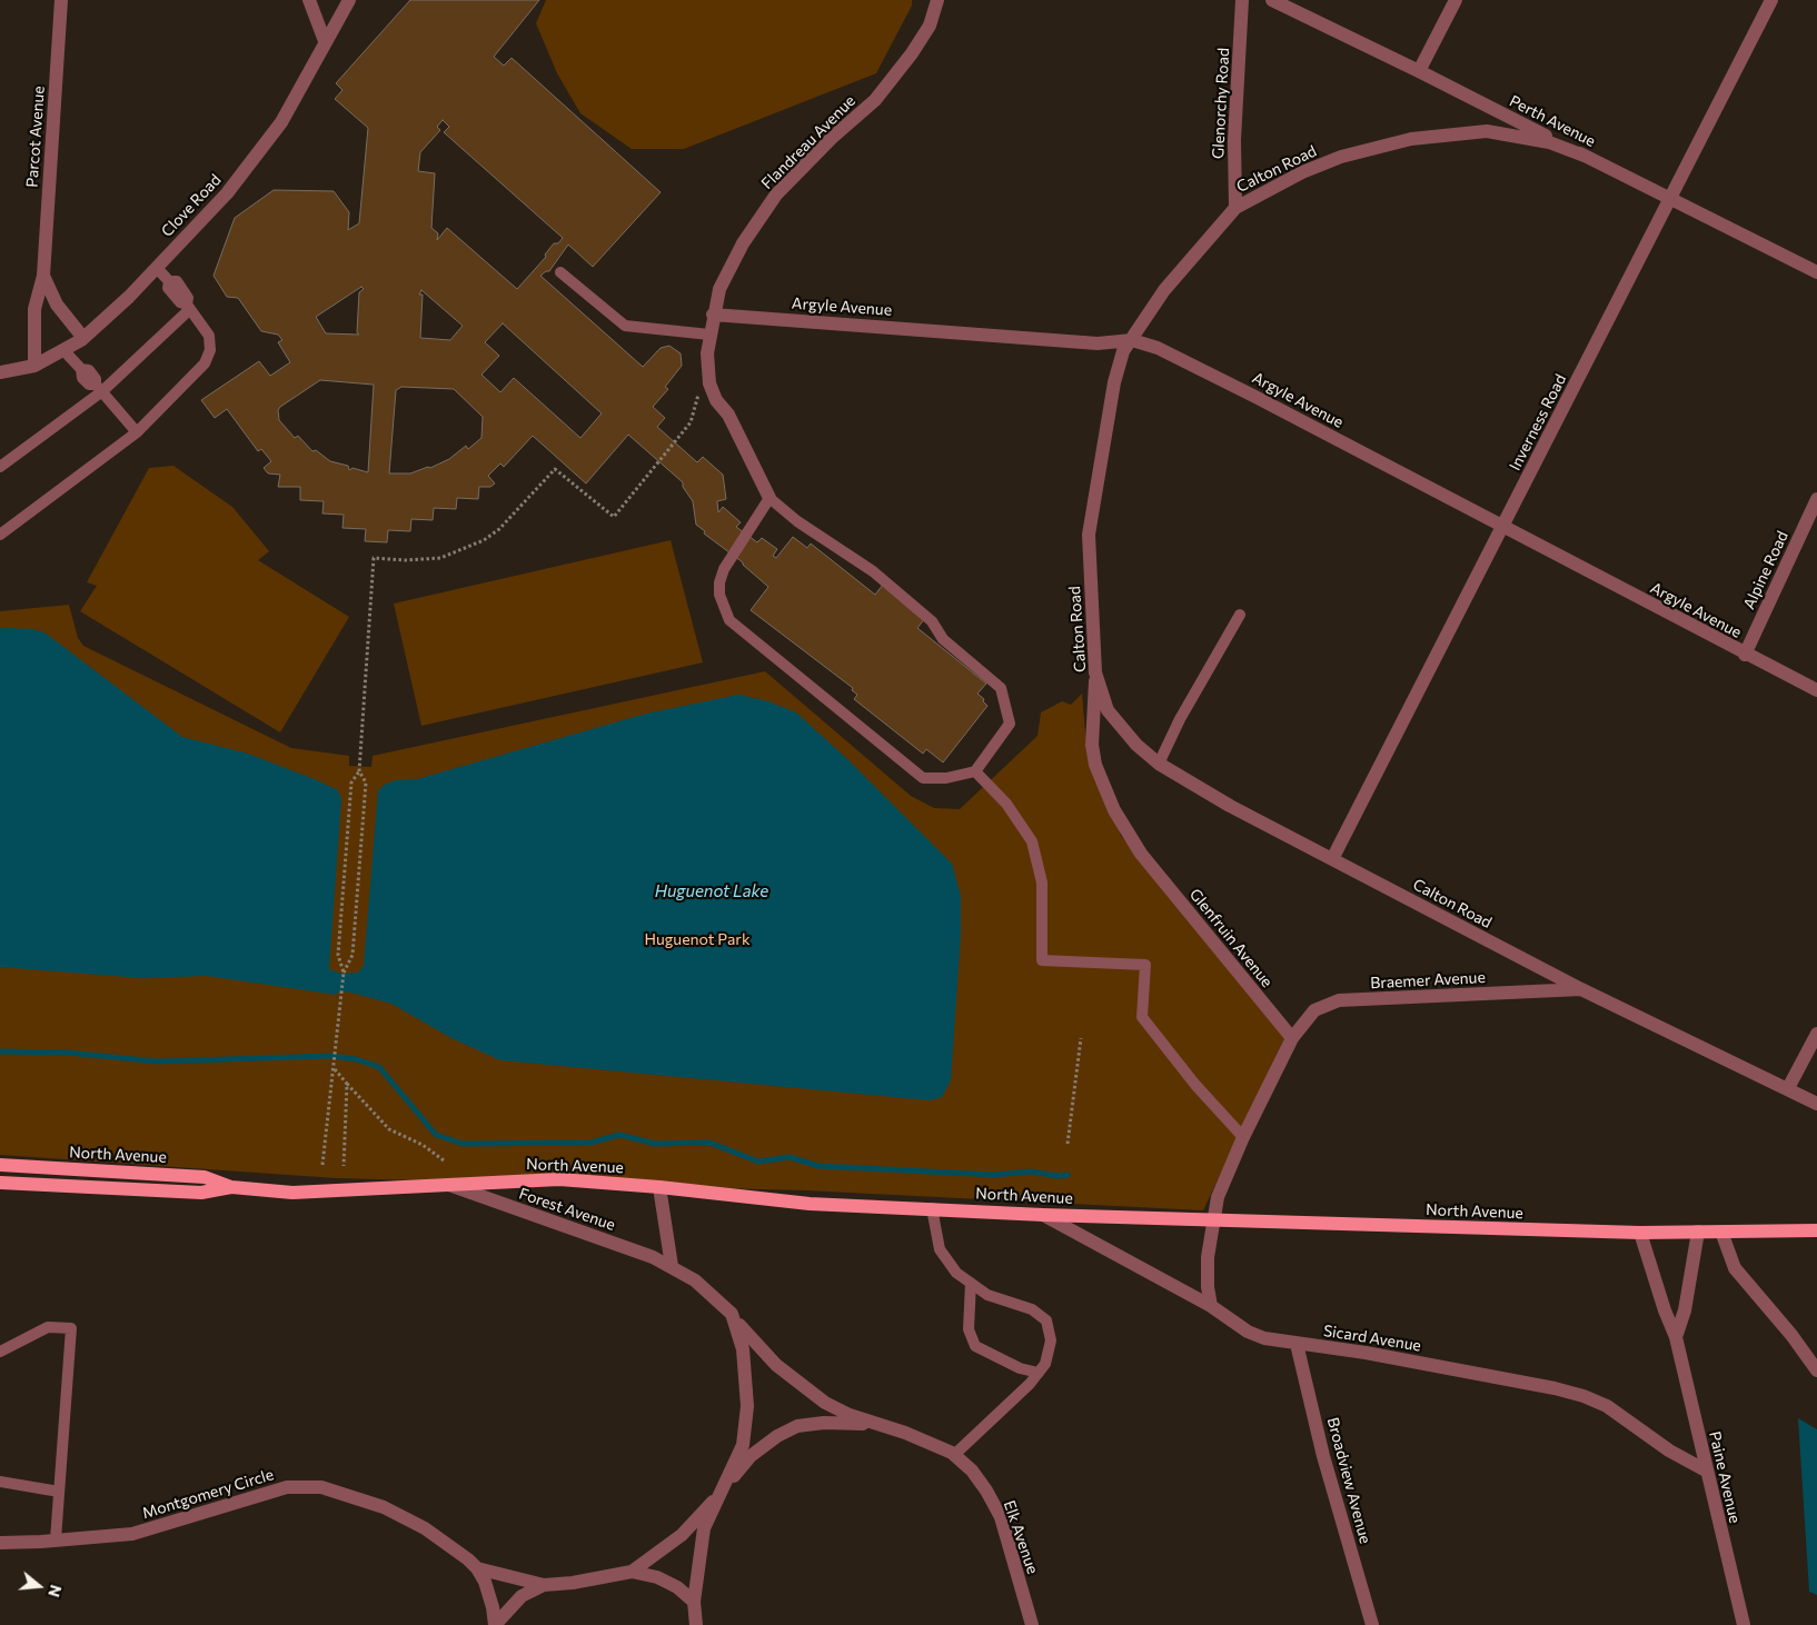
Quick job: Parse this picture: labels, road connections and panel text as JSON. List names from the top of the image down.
{
  "streets": {
    "main road": ["North Avenue"],
    "street": [
      "Glenorchy Road",
      "Perth Avenue",
      "Parcot Avenue",
      "Flandreau Avenue",
      "Calton Road",
      "Clove Road",
      "Argyle Avenue",
      "Inverness Road",
      "Alpine Road",
      "Glenfruin Avenue",
      "Braemer Avenue",
      "Forest Avenue",
      "Sicard Avenue",
      "Paine Avenue",
      "Broadview Avenue",
      "Montgomery Circle",
      "Elk Avenue"
    ]
  },
  "crossings": [
    ["Glenorchy Road", "Calton Road"],
    ["Perth Avenue", "Calton Road"],
    ["Perth Avenue", "Inverness Road"],
    ["Parcot Avenue", "Clove Road"],
    ["Flandreau Avenue", "Argyle Avenue"],
    ["Calton Road", "Argyle Avenue"],
    ["Calton Road", "Inverness Road"],
    ["Calton Road", "Glenfruin Avenue"],
    ["Calton Road", "Braemer Avenue"],
    ["Argyle Avenue", "Inverness Road"],
    ["Argyle Avenue", "Alpine Road"],
    ["Glenfruin Avenue", "Braemer Avenue"],
    ["North Avenue", "Forest Avenue"],
    ["North Avenue", "Sicard Avenue"],
    ["North Avenue", "Paine Avenue"],
    ["Forest Avenue", "Elk Avenue"],
    ["Sicard Avenue", "Paine Avenue"],
    ["Sicard Avenue", "Broadview Avenue"]
  ],
  "water": ["Huguenot Lake"],
  "parks": ["Huguenot Park"],
  "north": "right"
}
